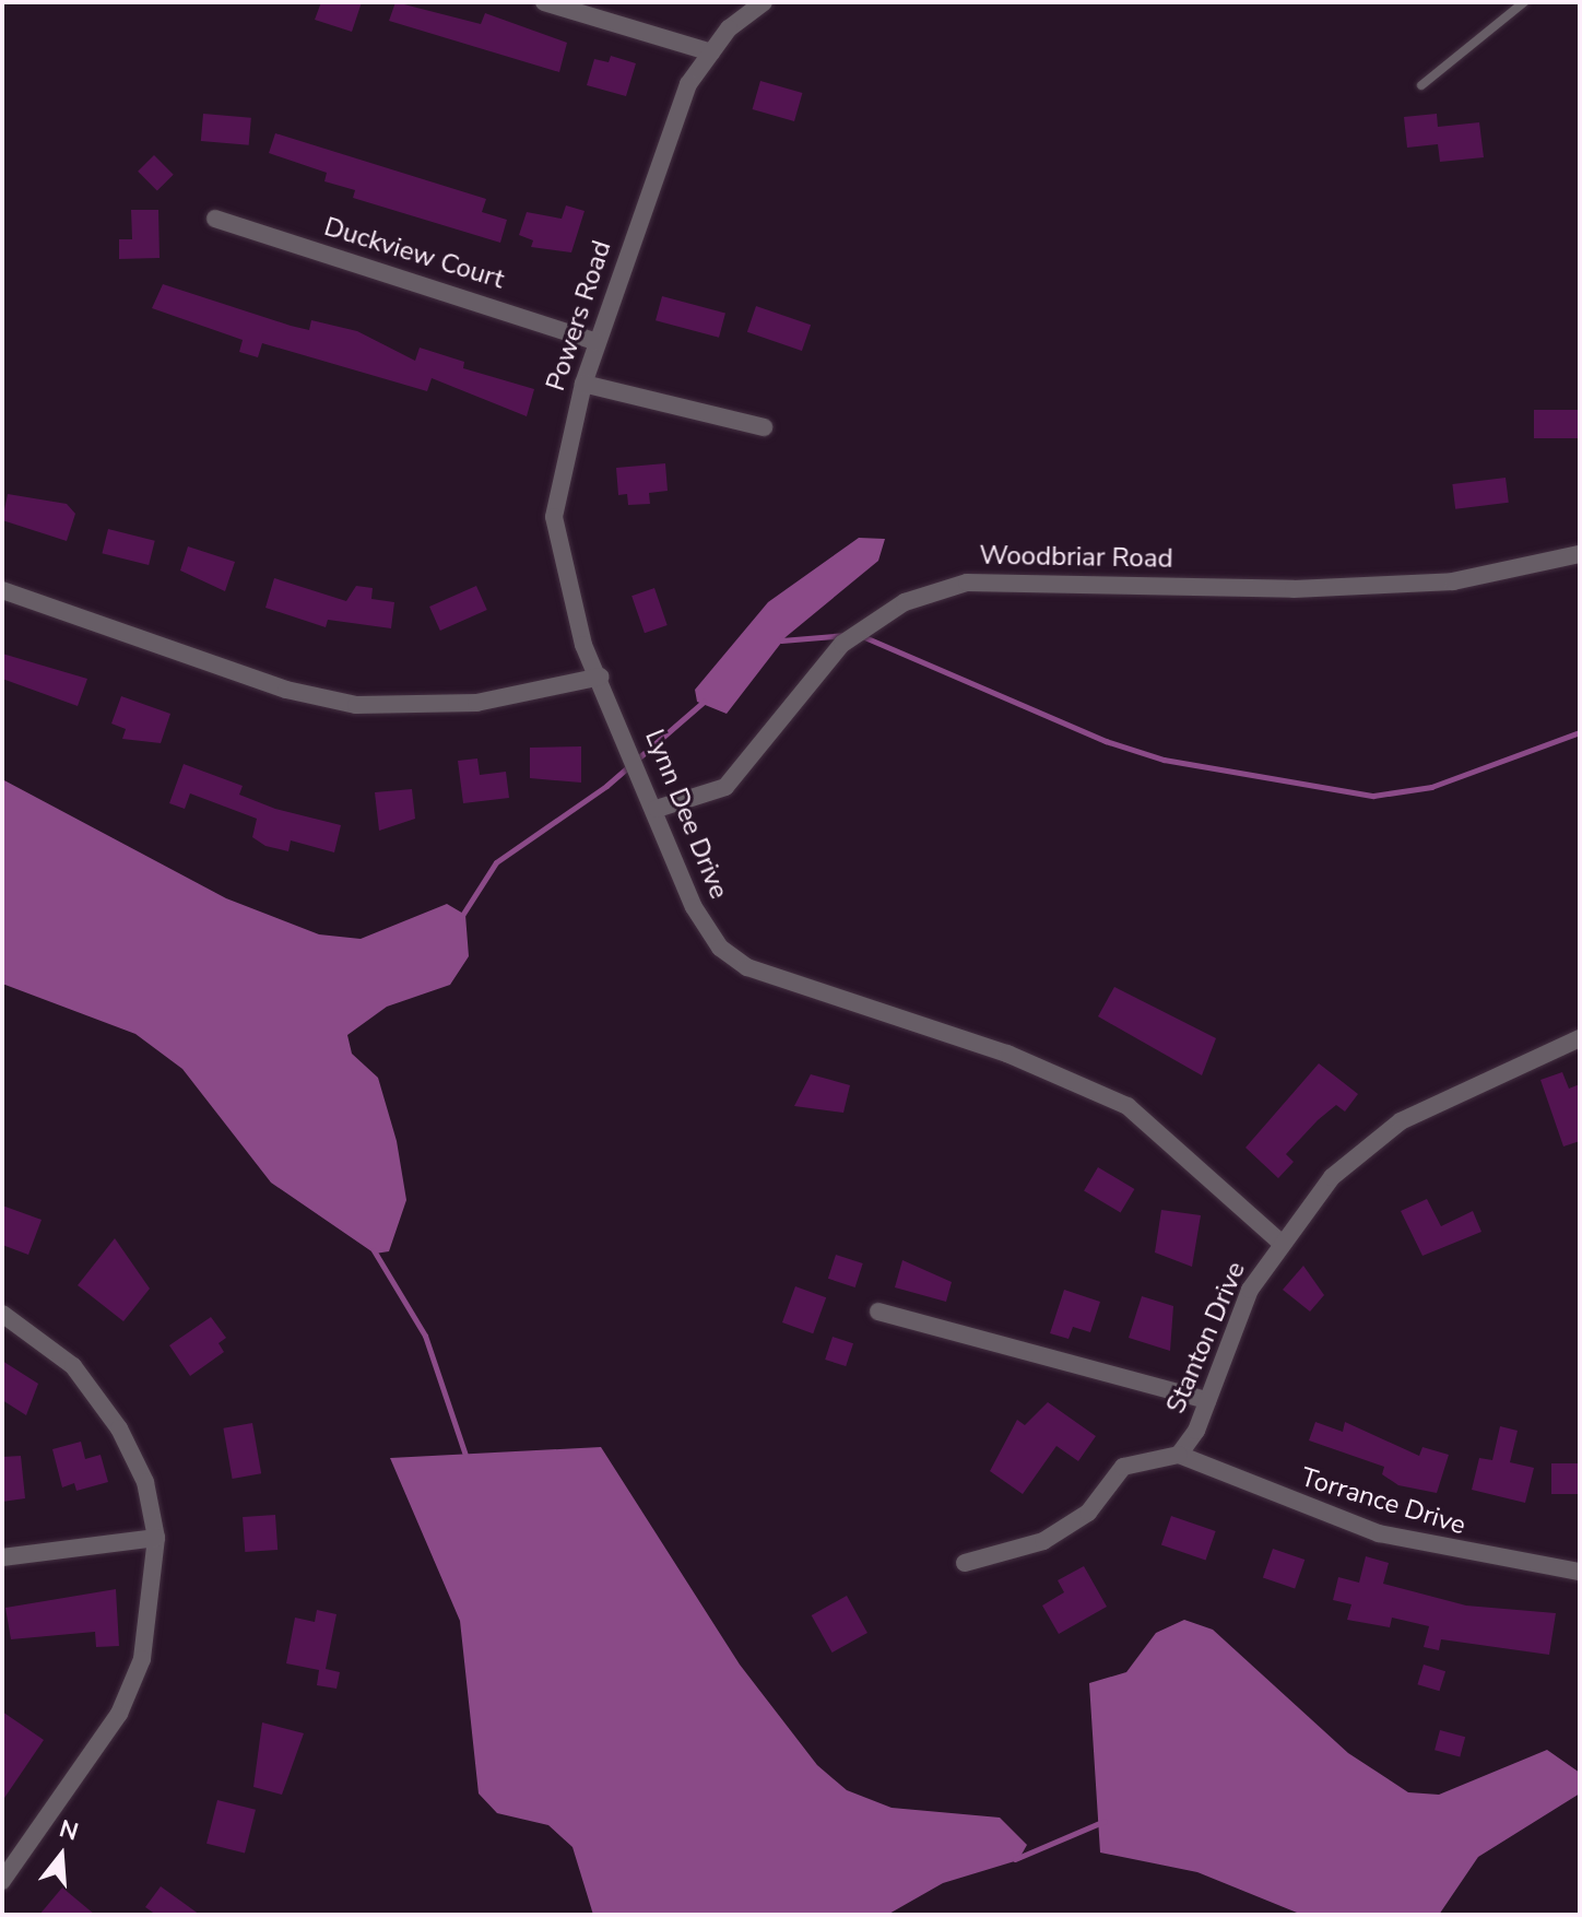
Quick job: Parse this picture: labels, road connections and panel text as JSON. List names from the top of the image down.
{
  "streets": {
    "street": [
      "Duckview Court",
      "Powers Road",
      "Woodbriar Road",
      "Lynn Dee Drive",
      "Stanton Drive",
      "Torrance Drive"
    ]
  },
  "crossings": [
    ["Duckview Court", "Powers Road"],
    ["Powers Road", "Lynn Dee Drive"],
    ["Woodbriar Road", "Lynn Dee Drive"],
    ["Lynn Dee Drive", "Stanton Drive"],
    ["Stanton Drive", "Torrance Drive"]
  ],
  "north": "top"
}
